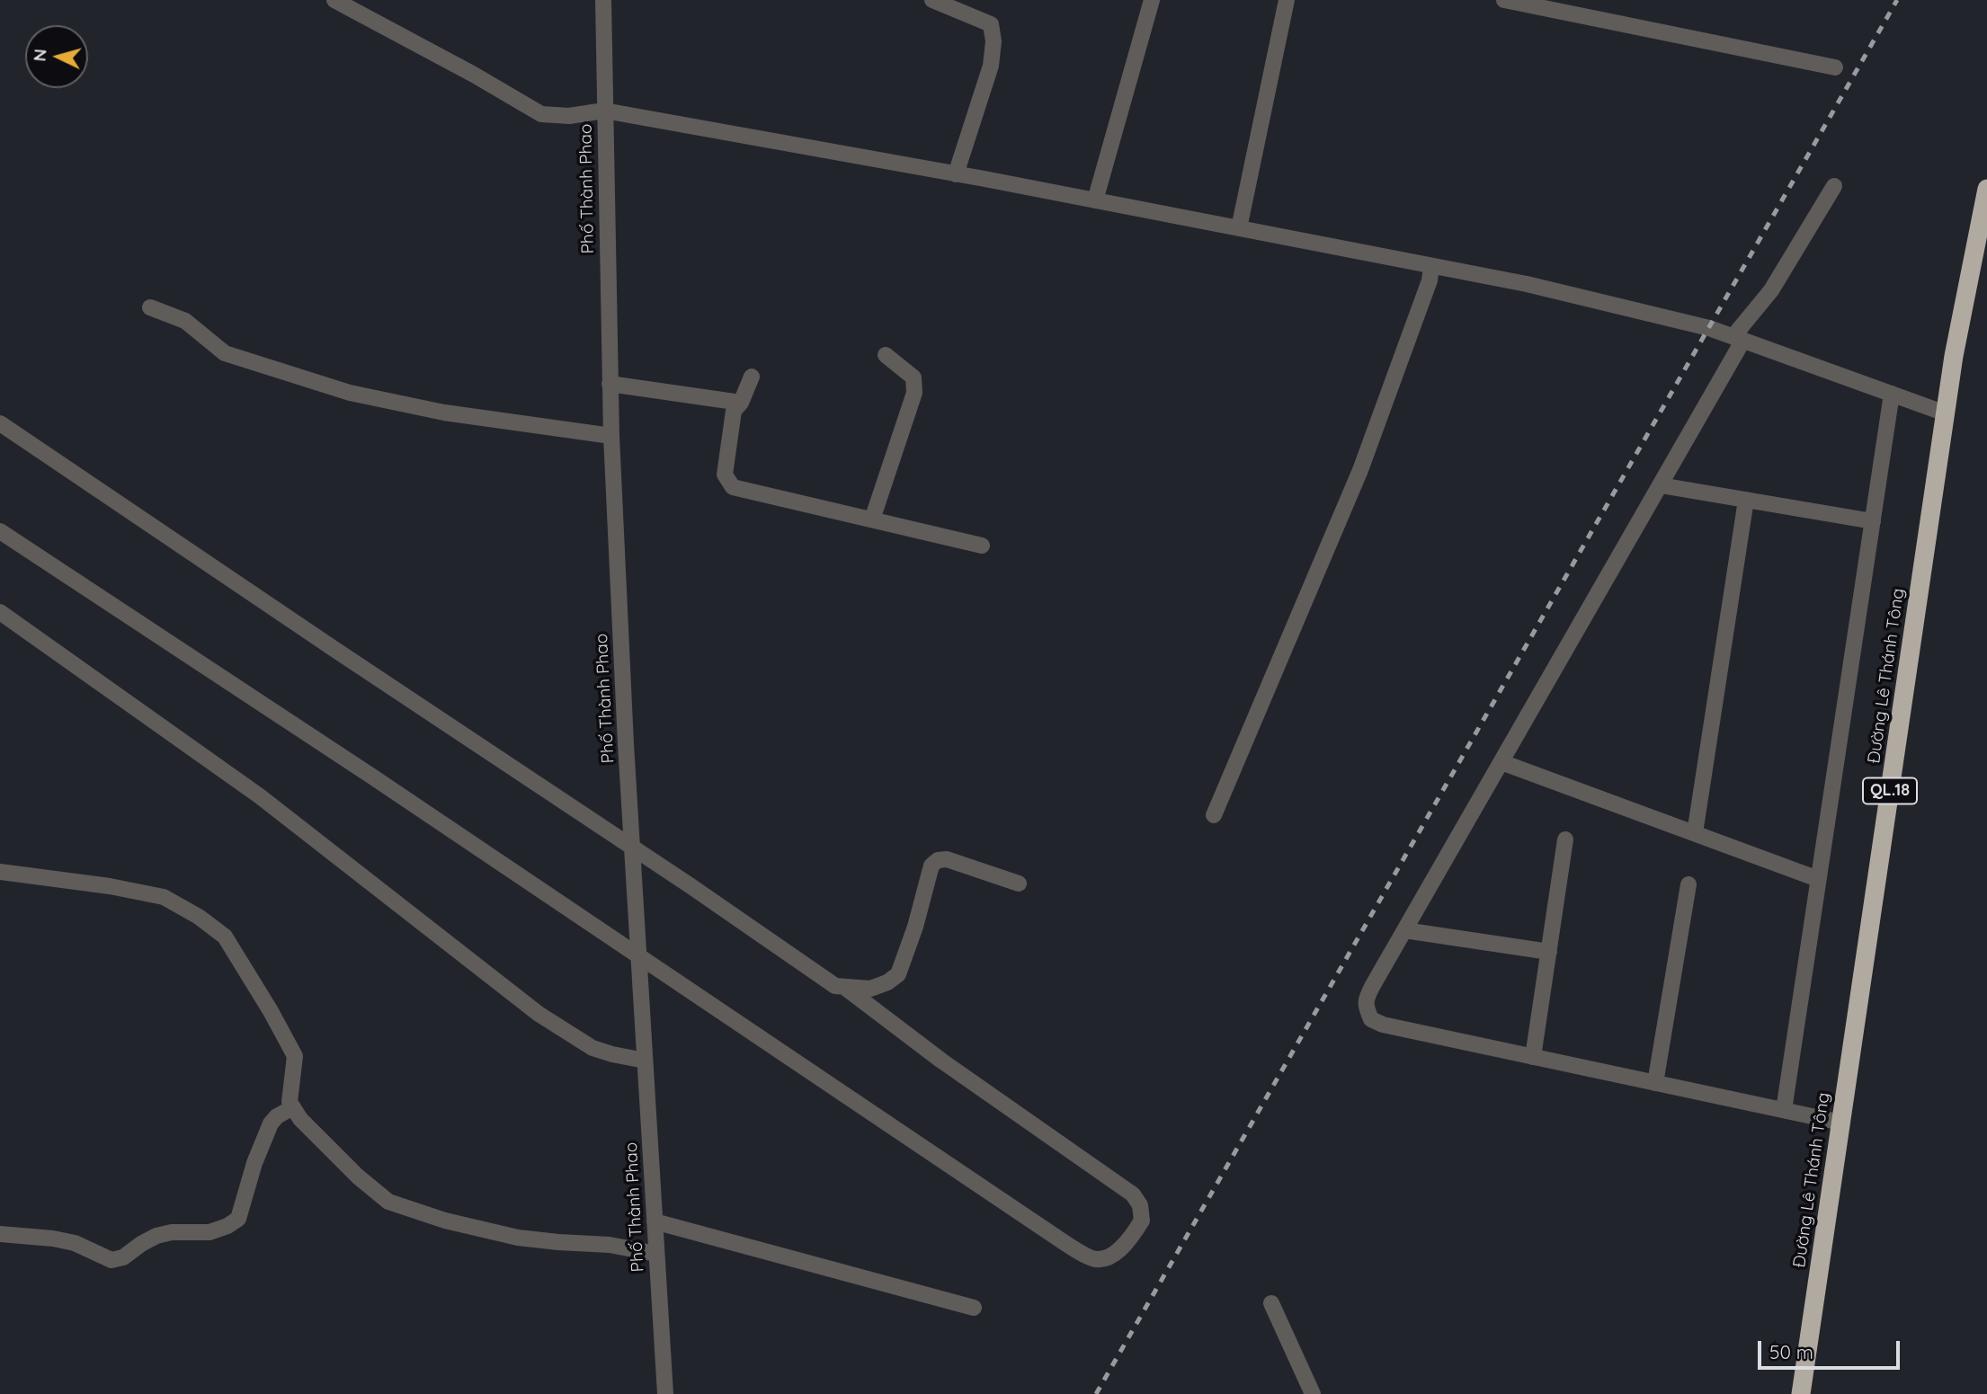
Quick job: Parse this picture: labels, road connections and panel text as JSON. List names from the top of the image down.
{
  "streets": {
    "highway": ["Đường Lê Thánh Tông", "QL.18"],
    "street": ["Phố Thành Phao"]
  },
  "scale_bar": "50 m",
  "north": "left"
}
